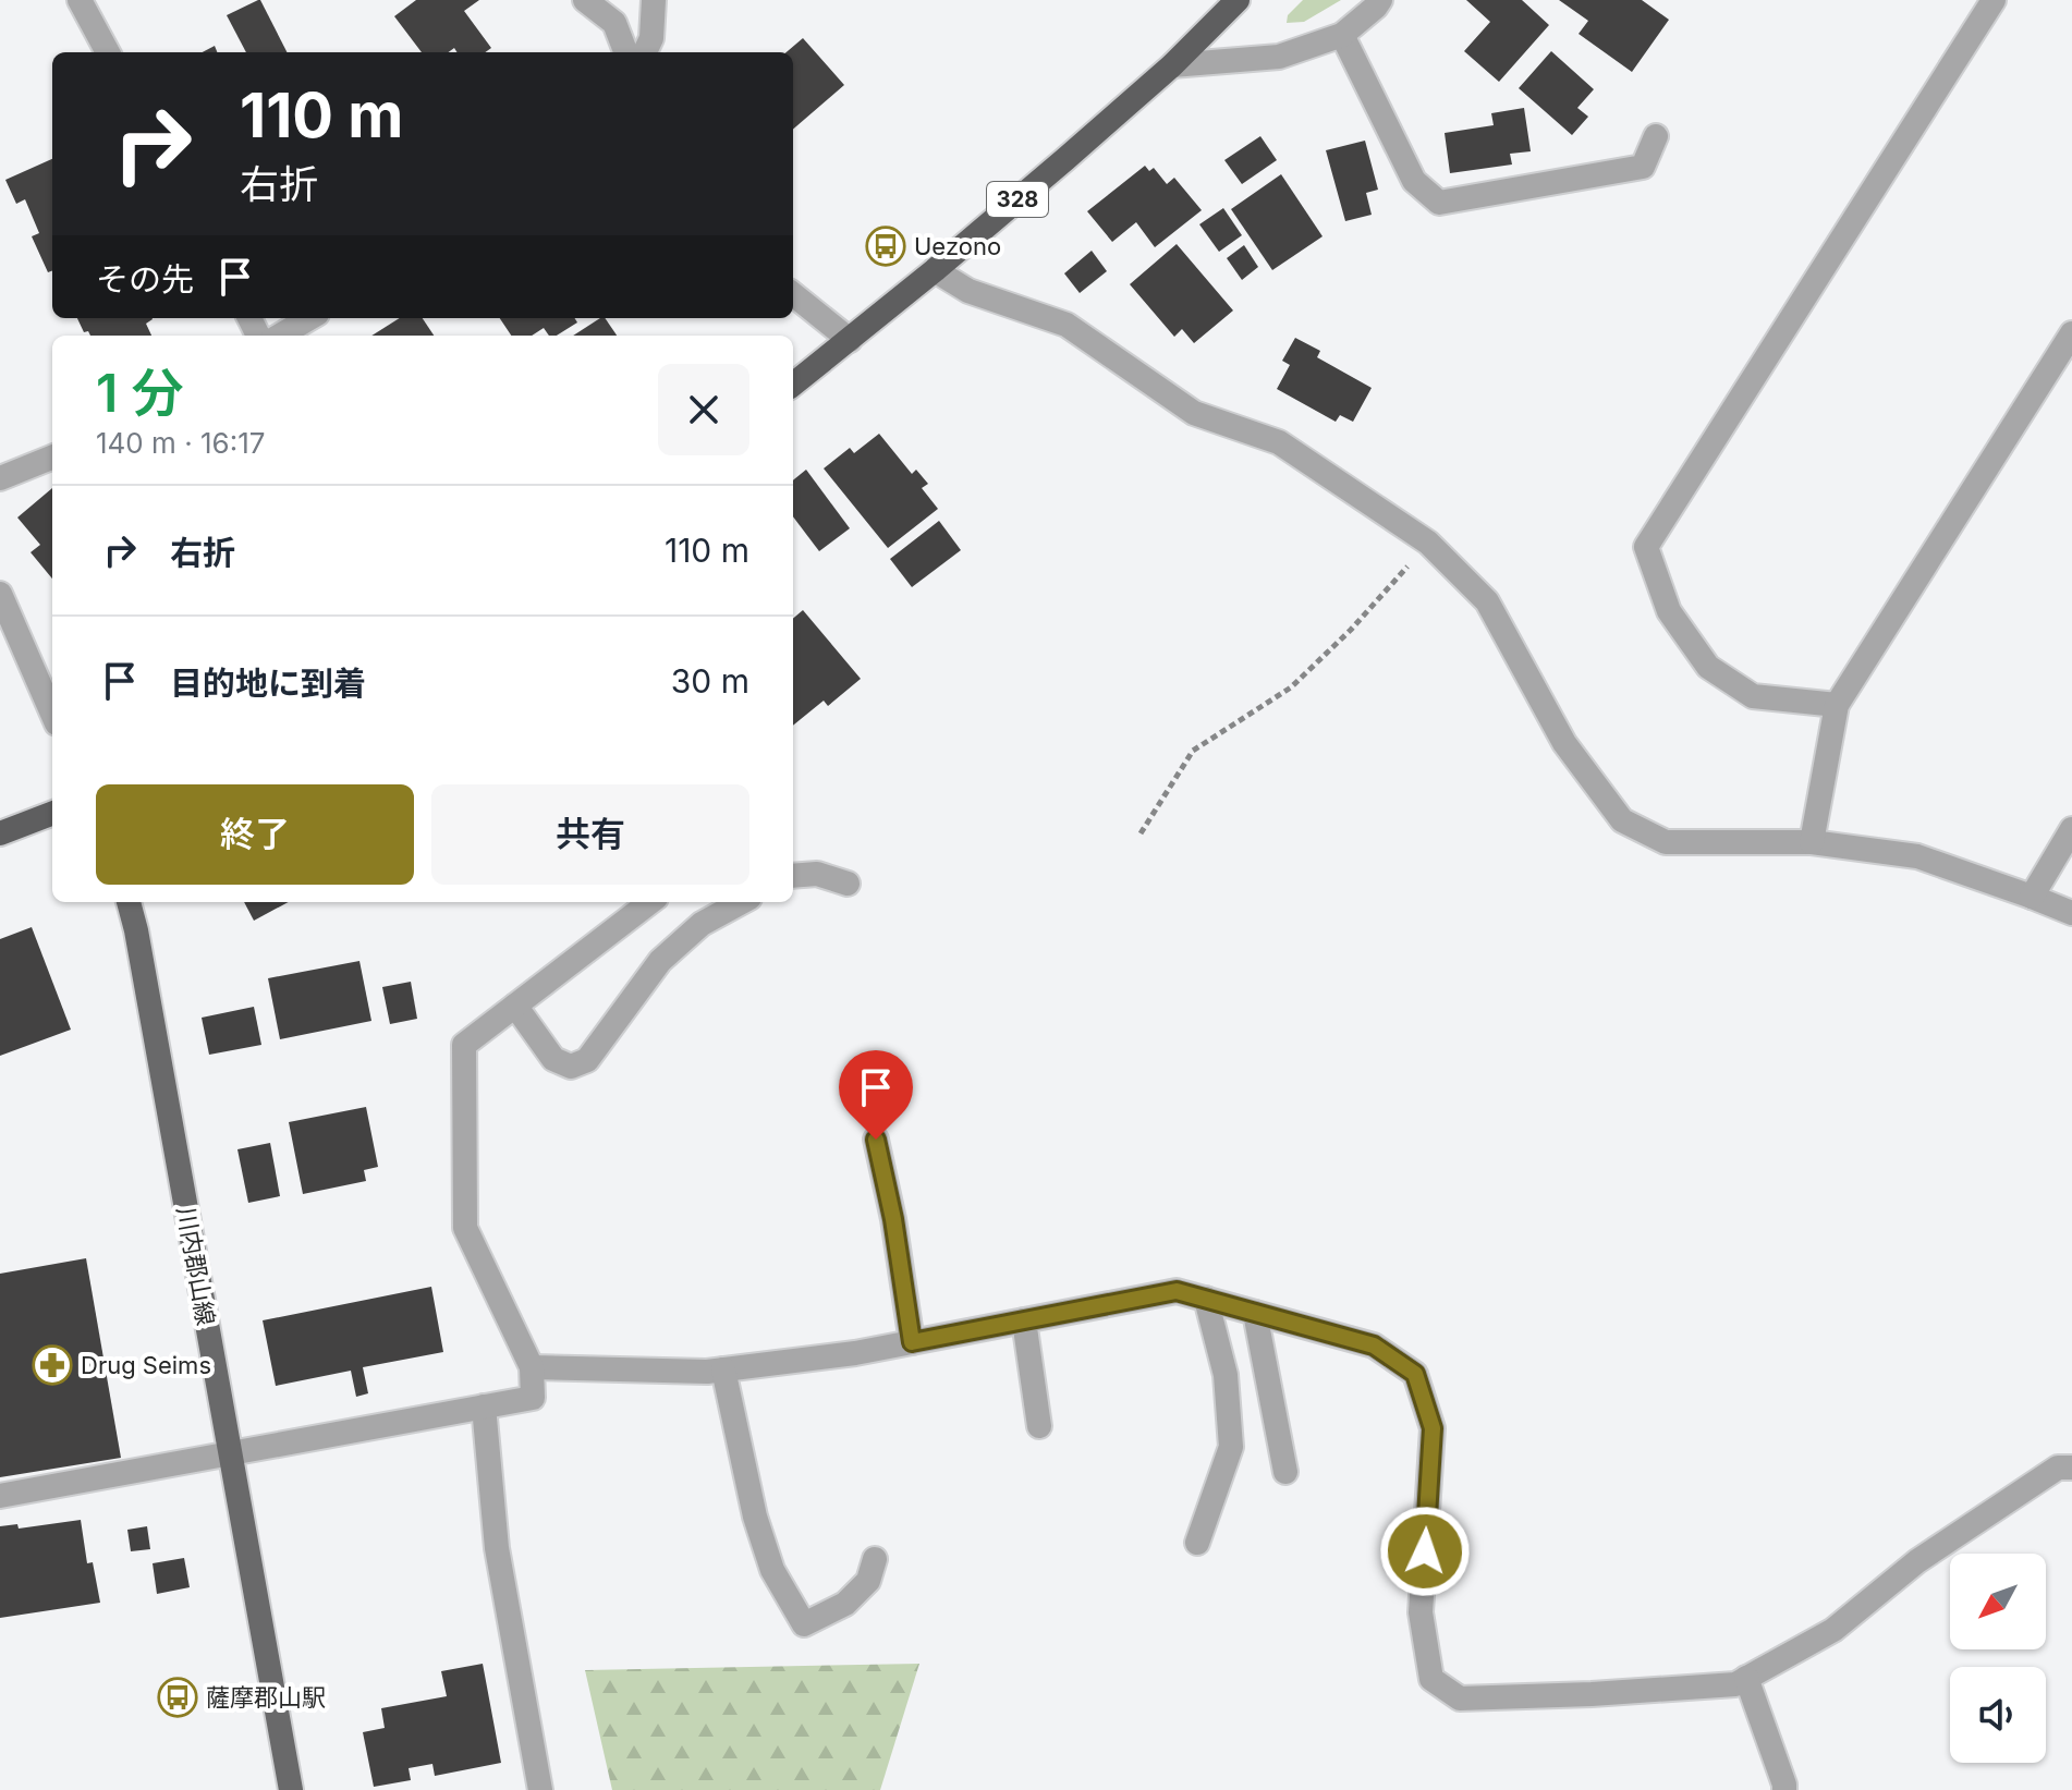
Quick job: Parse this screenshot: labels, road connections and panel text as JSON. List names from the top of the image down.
{
  "streets": {
    "highway": ["328"],
    "main road": ["川内郡山線"]
  },
  "places": {
    "bus stop": ["Uezono", "薩摩郡山駅"],
    "pharmacy": ["Drug Seims"]
  },
  "north": "bottom left",
  "page": {
    "turn": ["110 m", "右折"],
    "then": "その先",
    "heading": ["1 分", "140 m · 16:17"],
    "list": [
      {
        "name": "右折",
        "value": "110 m"
      },
      {
        "name": "目的地に到着",
        "value": "30 m"
      }
    ],
    "buttons": ["終了", "共有"]
  }
}
